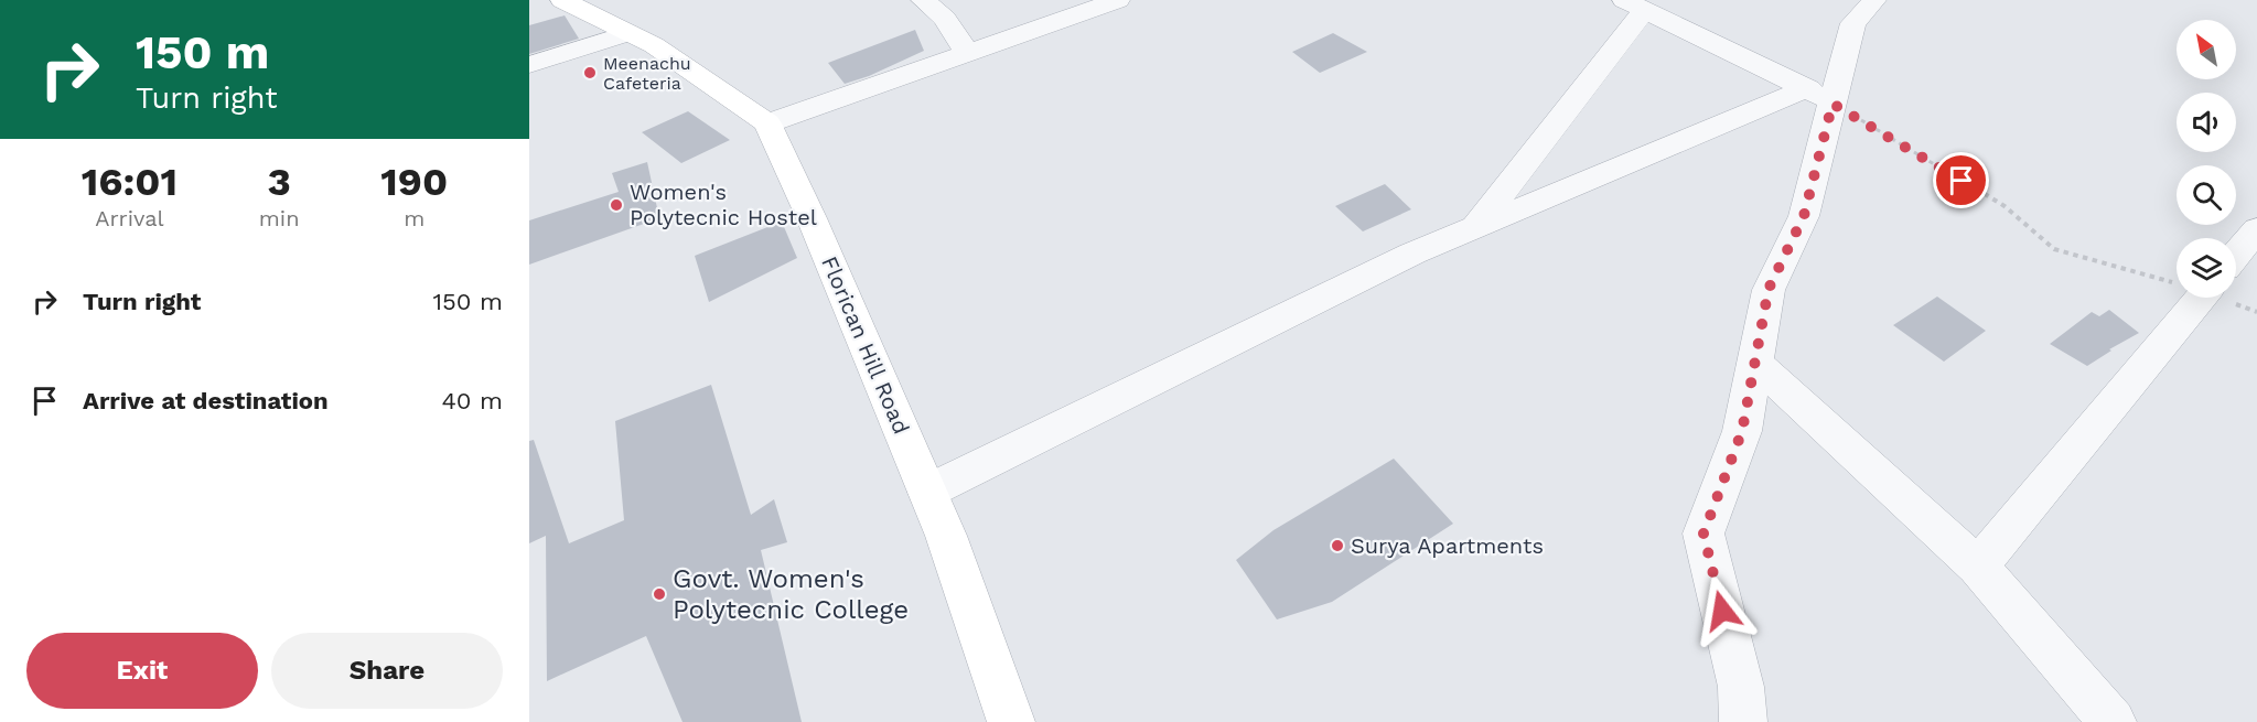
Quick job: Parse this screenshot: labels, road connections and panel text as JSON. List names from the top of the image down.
{
  "streets": {
    "street": ["Florican Hill Road"]
  },
  "places": [
    "Meenachu Cafeteria",
    "Women's Polytecnic Hostel",
    "Surya Apartments",
    "Govt. Women's Polytecnic College"
  ],
  "north": "top left",
  "page": {
    "turn": ["150 m", "Turn right"],
    "eta": [
      "16:01",
      "Arrival",
      "3",
      "min",
      "190",
      "m"
    ],
    "list": [
      {
        "name": "Turn right",
        "value": "150 m"
      },
      {
        "name": "Arrive at destination",
        "value": "40 m"
      }
    ],
    "buttons": ["Exit", "Share"]
  }
}
